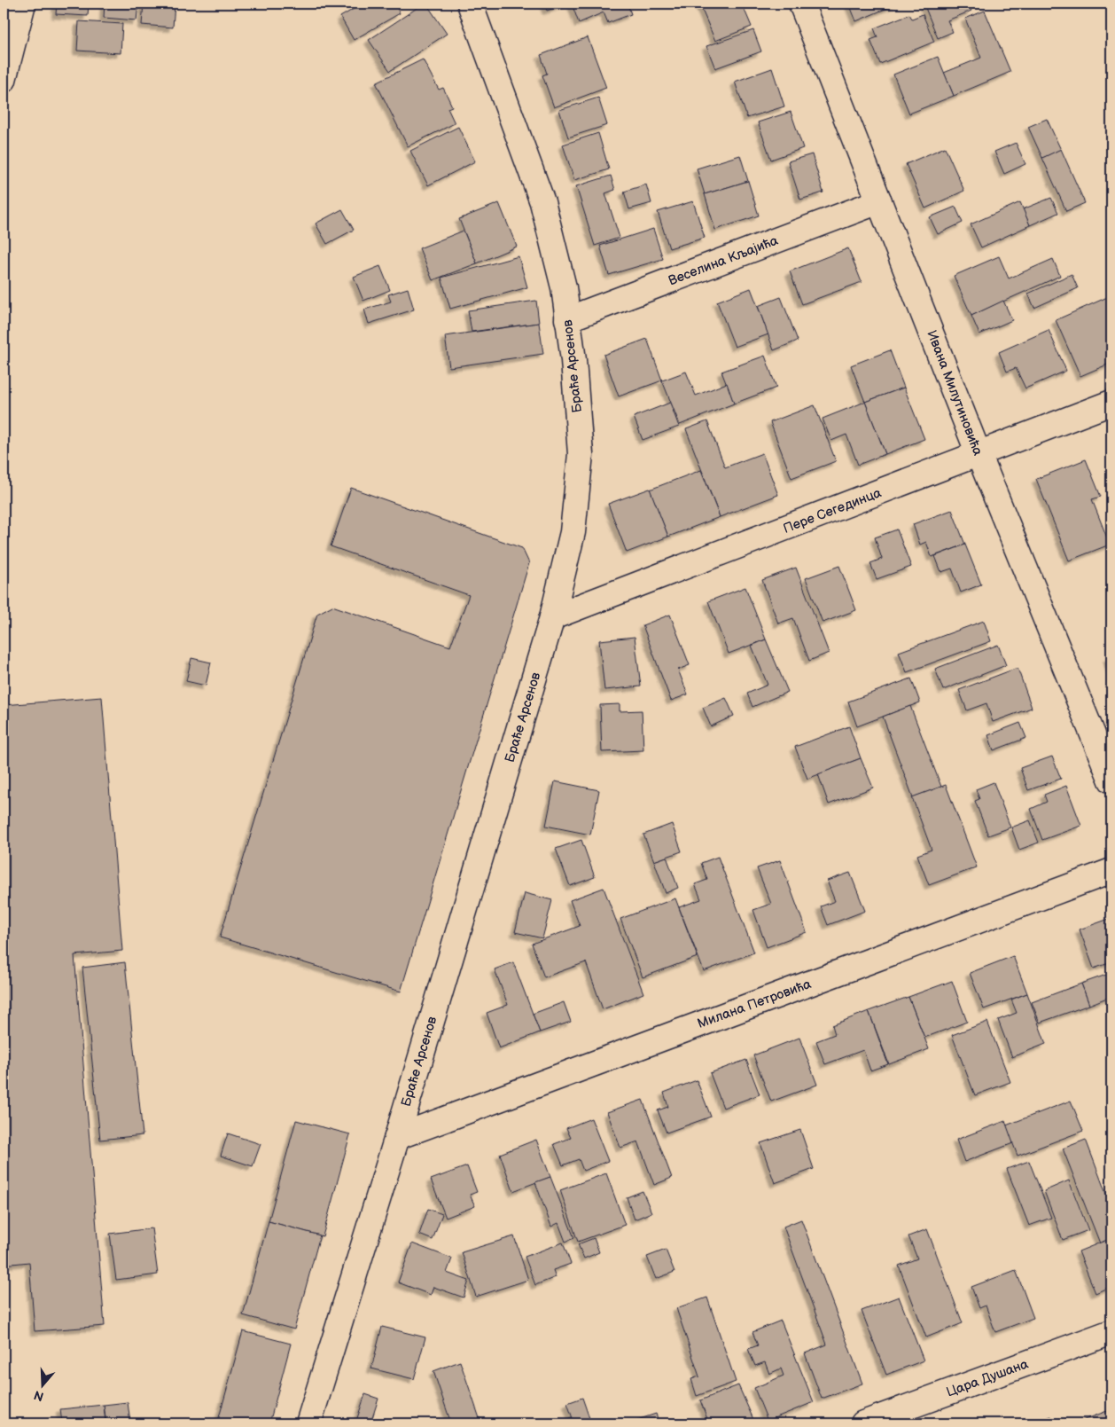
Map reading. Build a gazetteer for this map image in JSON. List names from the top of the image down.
{
  "streets": {
    "street": [
      "Веселина Кљајића",
      "Браће Арсенов",
      "Ивана Милутиновића",
      "Пере Сегединца",
      "Милана Петровића",
      "Цара Душана"
    ]
  },
  "crossings": [
    ["Веселина Кљајића", "Браће Арсенов"],
    ["Веселина Кљајића", "Ивана Милутиновића"],
    ["Браће Арсенов", "Пере Сегединца"],
    ["Браће Арсенов", "Милана Петровића"],
    ["Ивана Милутиновића", "Пере Сегединца"]
  ],
  "north": "bottom"
}
